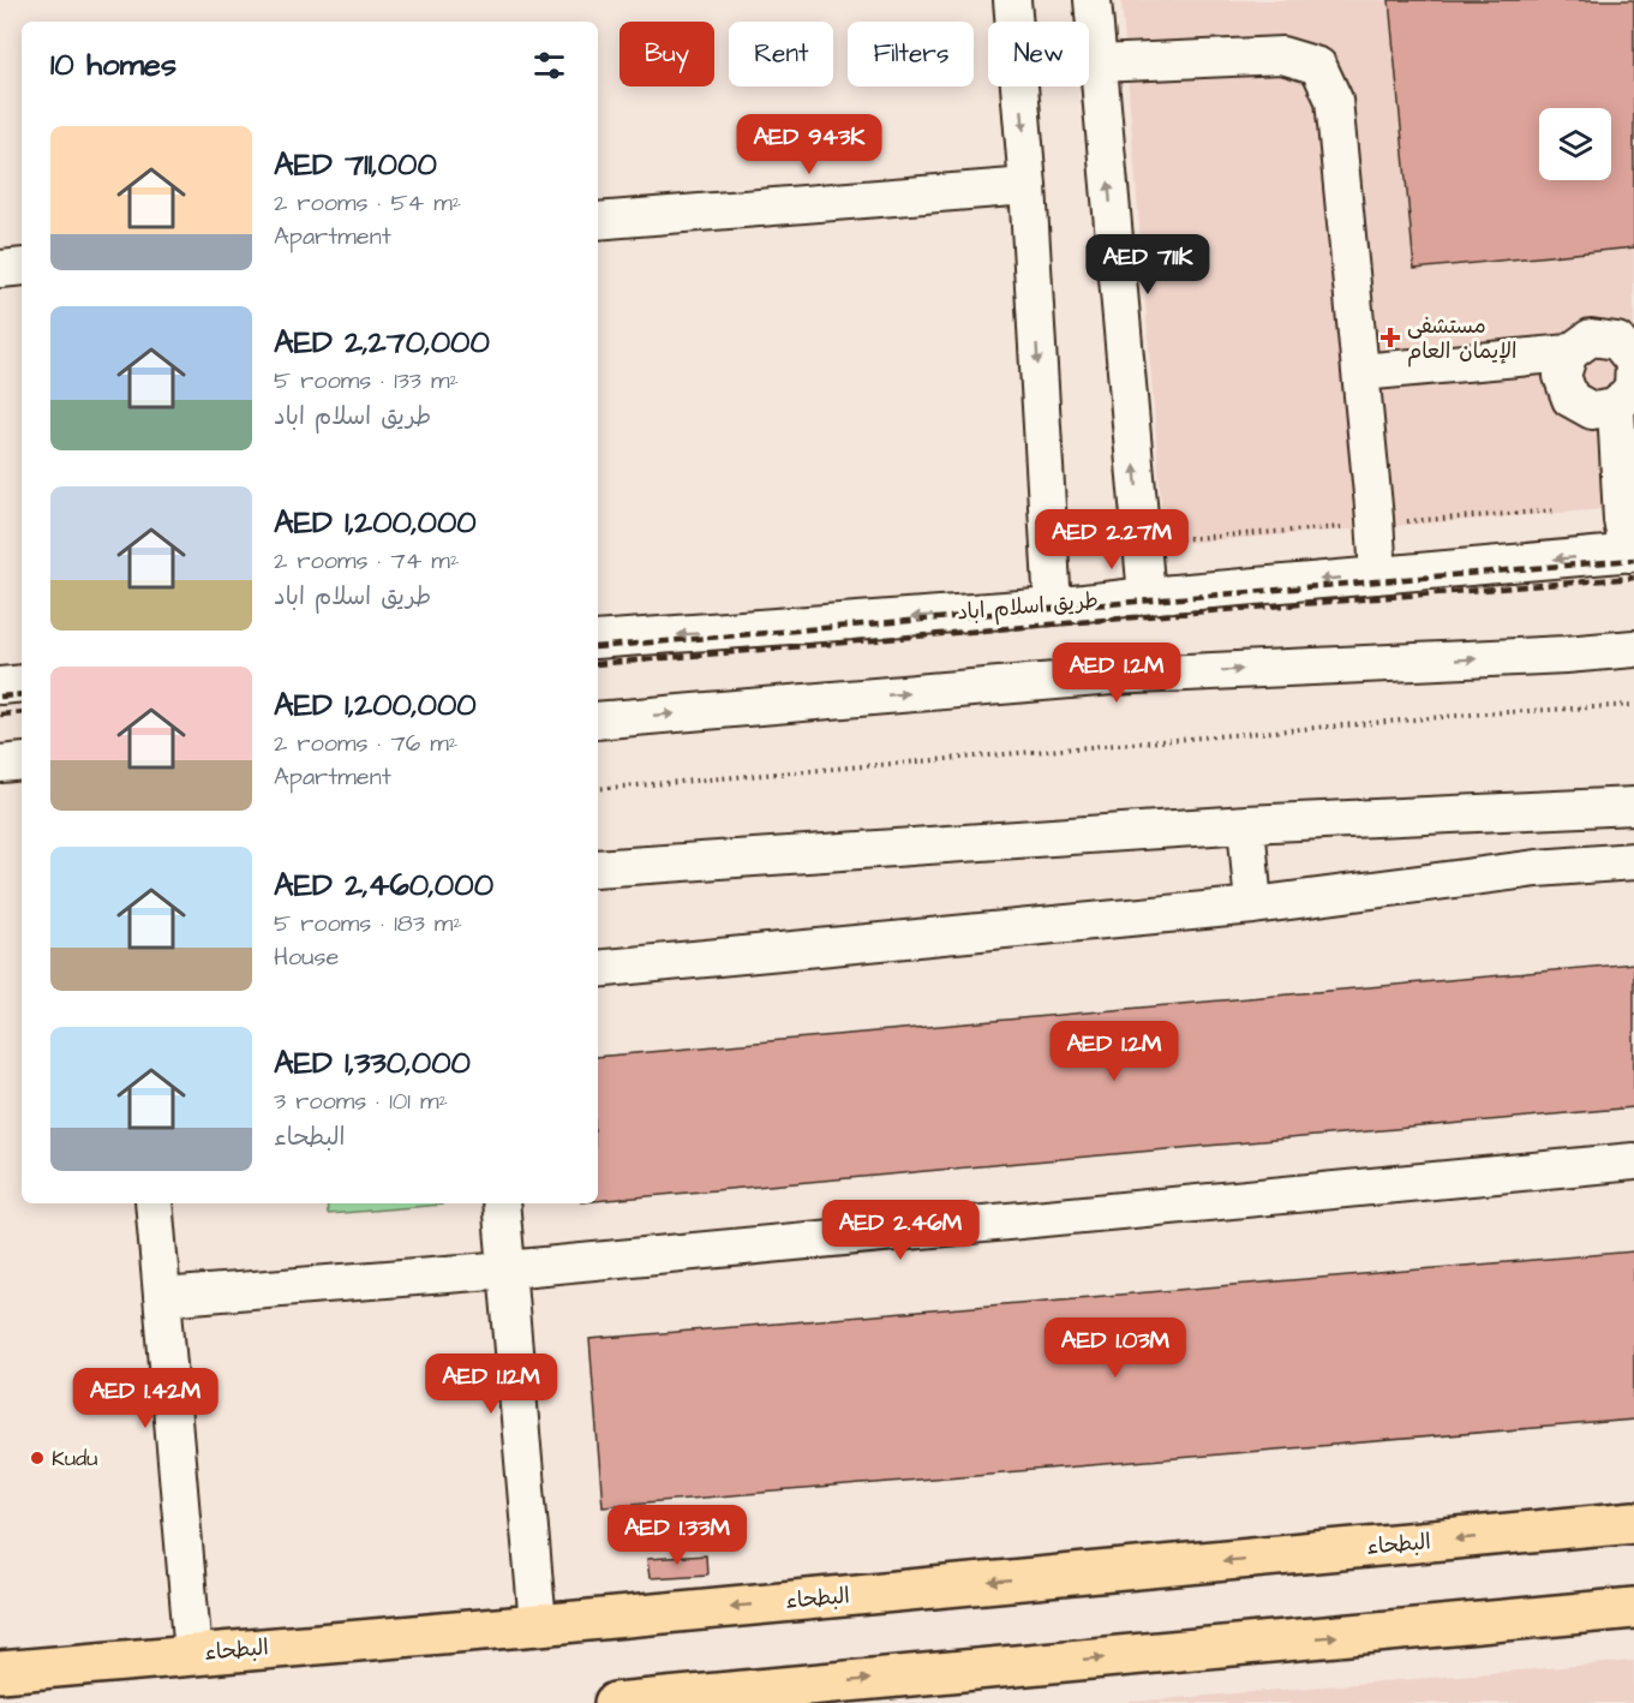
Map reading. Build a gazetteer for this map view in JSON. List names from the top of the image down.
{
  "streets": {
    "main road": ["البطحاء"],
    "street": ["طريق اسلام اباد"]
  },
  "places": {
    "health": ["مستشفى الإيمان العام"],
    "other": ["Kudu"]
  },
  "page": {
    "chip": [
      "Buy",
      "Rent",
      "Filters",
      "New"
    ],
    "heading": "10 homes",
    "list": [
      {
        "name": "AED 711,000",
        "note": "2 rooms · 54 m² · Apartment"
      },
      {
        "name": "AED 2,270,000",
        "note": "5 rooms · 133 m² · طريق اسلام اباد"
      },
      {
        "name": "AED 1,200,000",
        "note": "2 rooms · 74 m² · طريق اسلام اباد"
      },
      {
        "name": "AED 1,200,000",
        "note": "2 rooms · 76 m² · Apartment"
      },
      {
        "name": "AED 2,460,000",
        "note": "5 rooms · 183 m² · House"
      },
      {
        "name": "AED 1,330,000",
        "note": "3 rooms · 101 m² · البطحاء"
      }
    ],
    "price": [
      "AED 943K",
      "AED 711K",
      "AED 2.27M",
      "AED 1.2M",
      "AED 1.2M",
      "AED 2.46M",
      "AED 1.03M",
      "AED 1.12M",
      "AED 1.42M",
      "AED 1.33M"
    ]
  }
}
